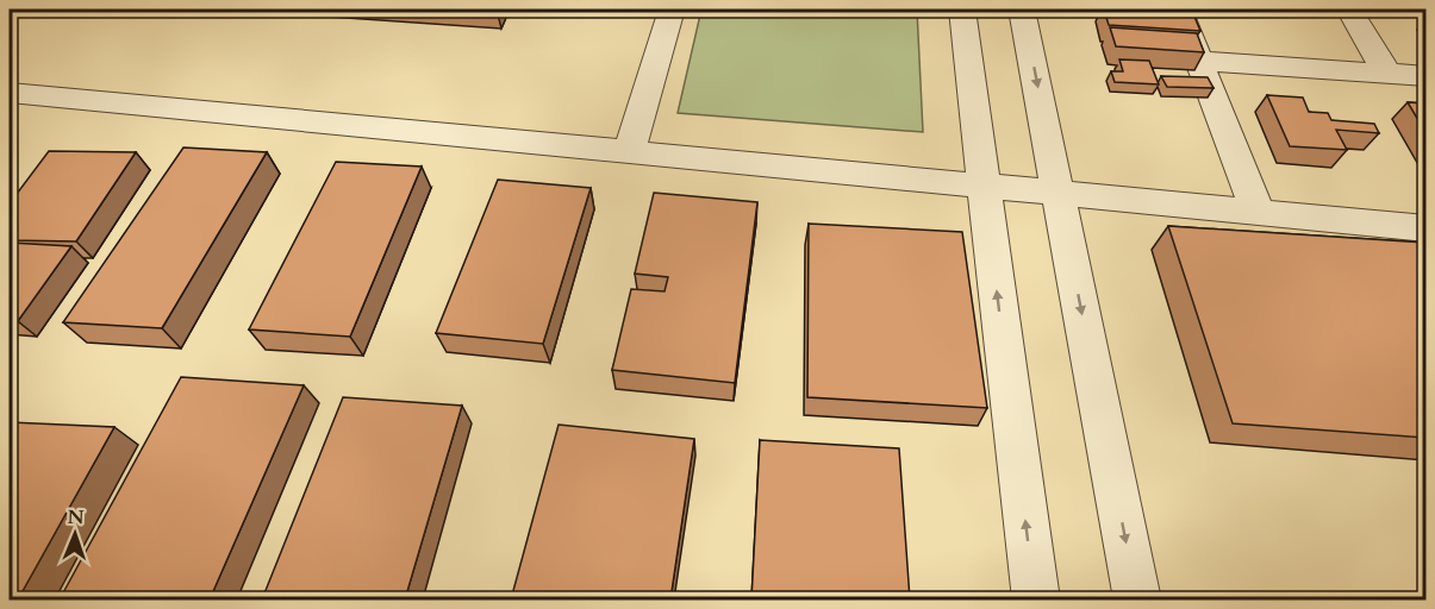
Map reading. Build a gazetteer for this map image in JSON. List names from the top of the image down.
{
  "north": "top"
}
